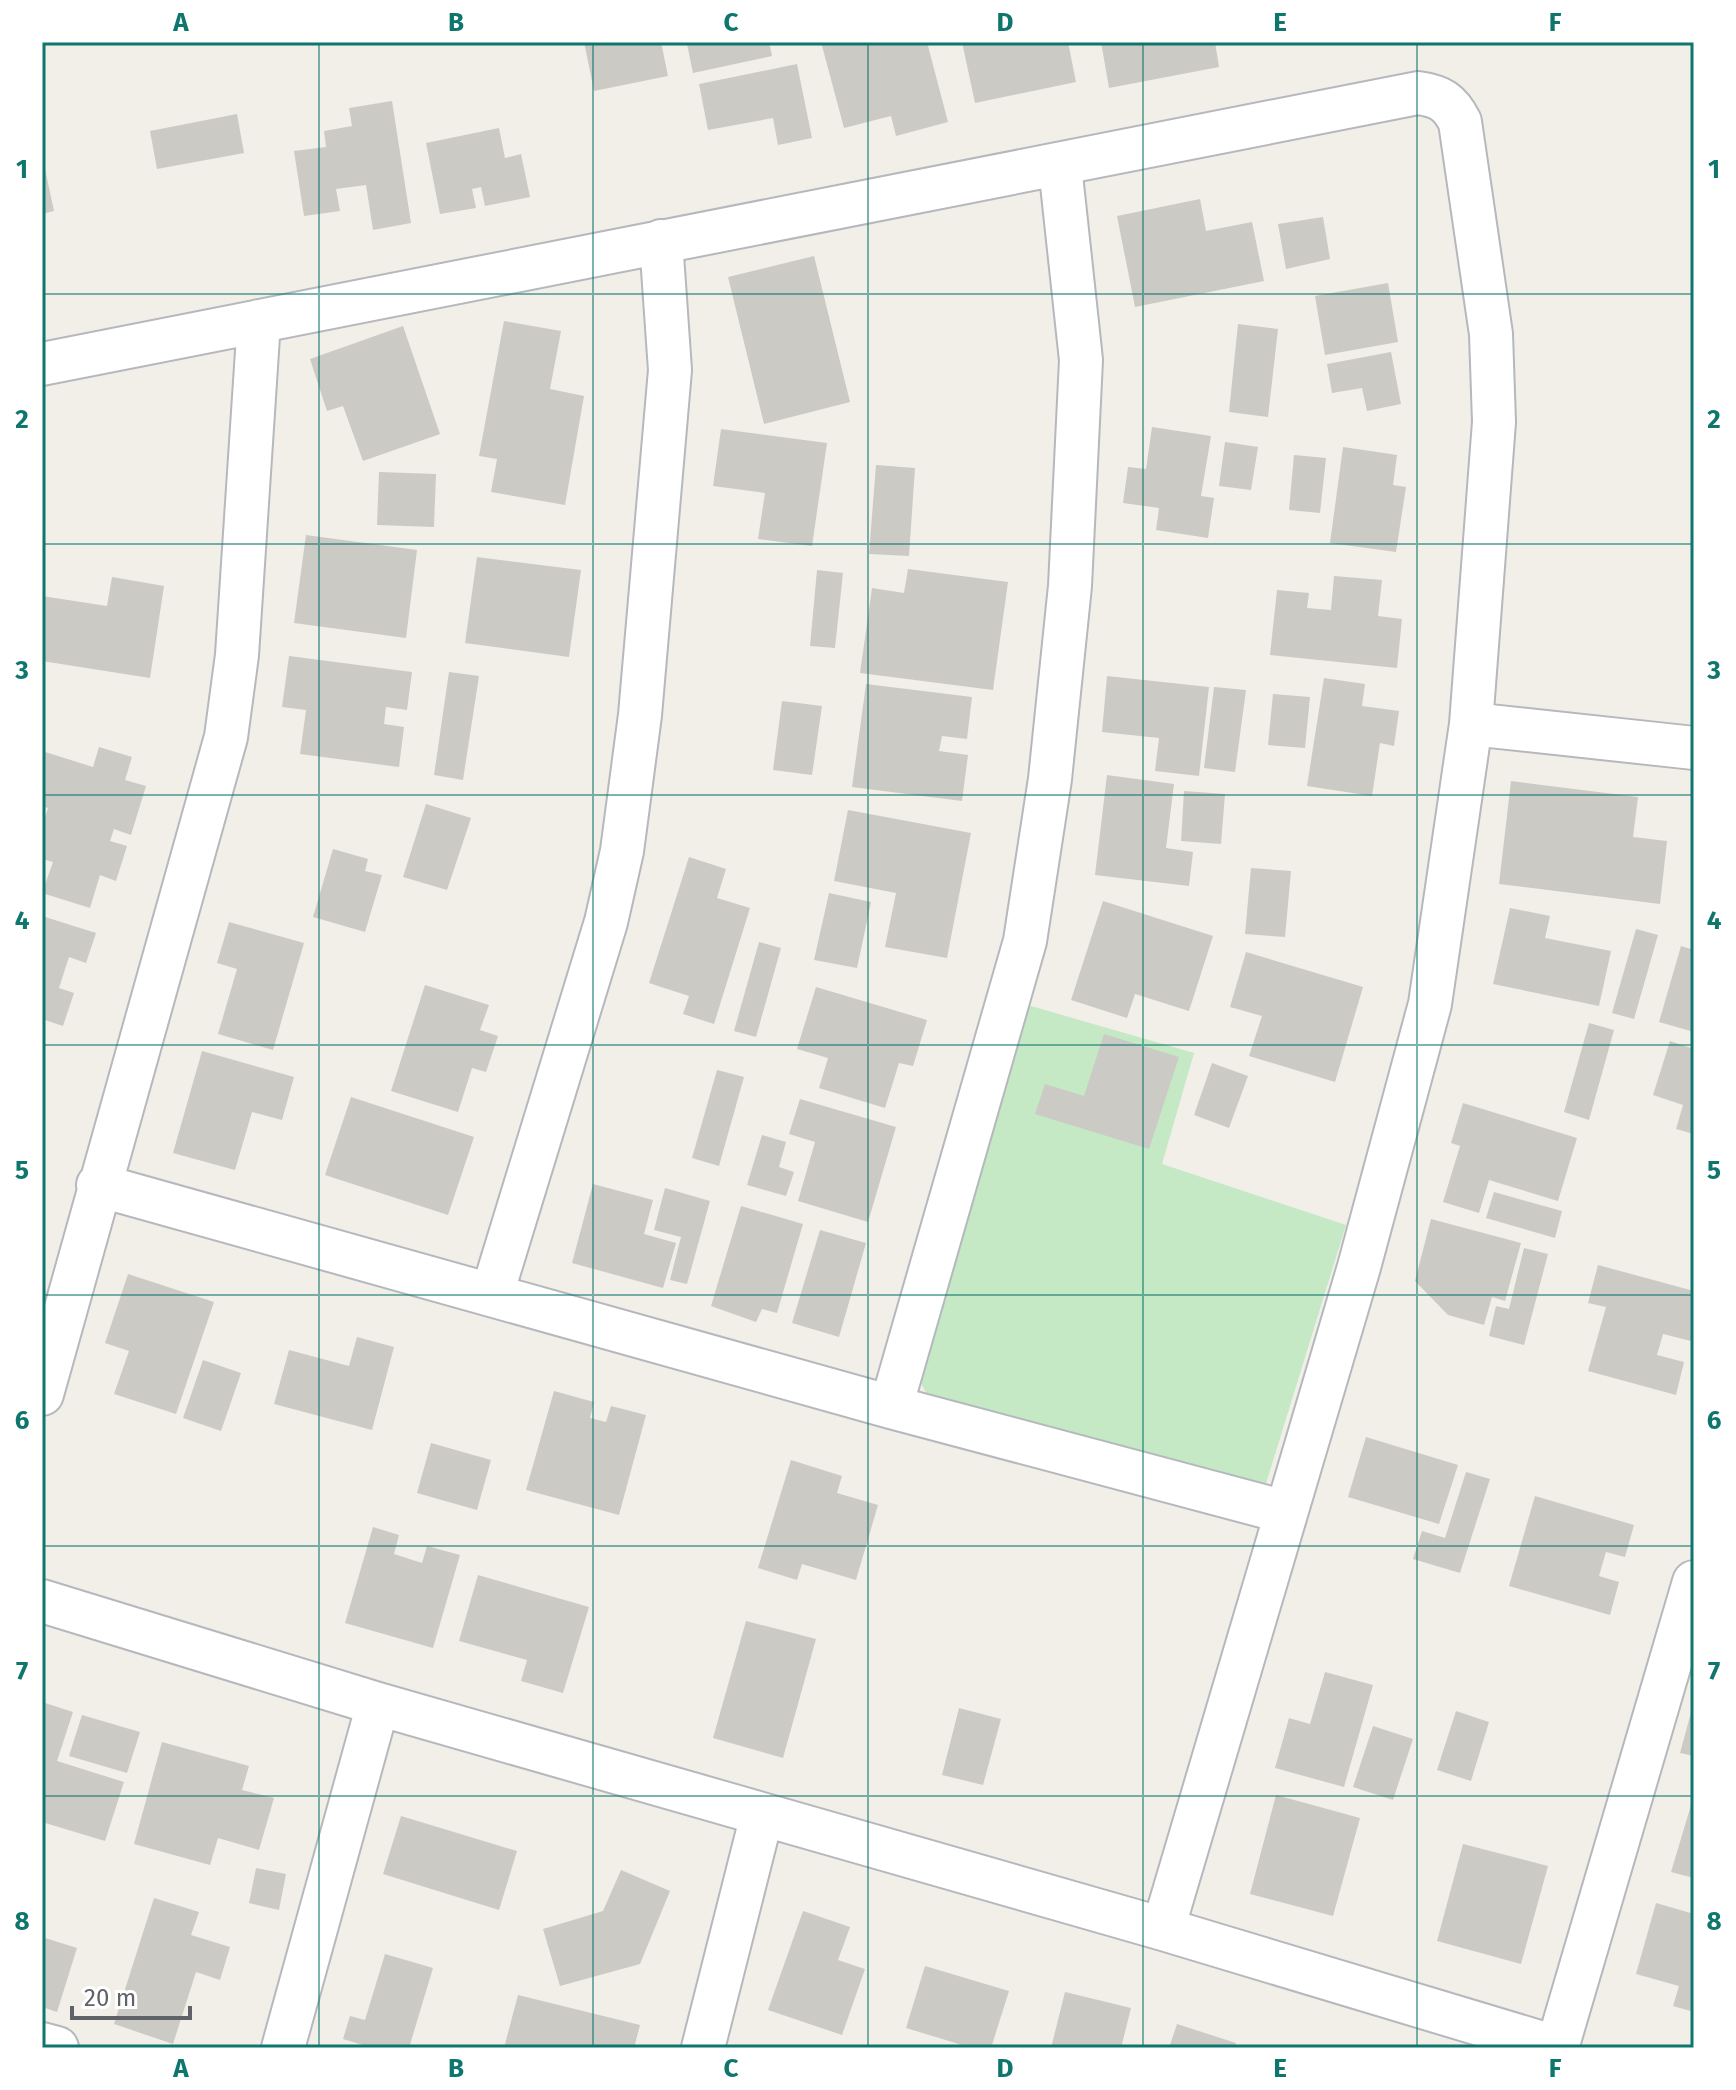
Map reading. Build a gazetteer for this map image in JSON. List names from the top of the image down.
{
  "scale_bar": "20 m",
  "grid": {
    "columns": [
      "A",
      "B",
      "C",
      "D",
      "E",
      "F"
    ],
    "rows": [
      "1",
      "2",
      "3",
      "4",
      "5",
      "6",
      "7",
      "8"
    ]
  }
}
